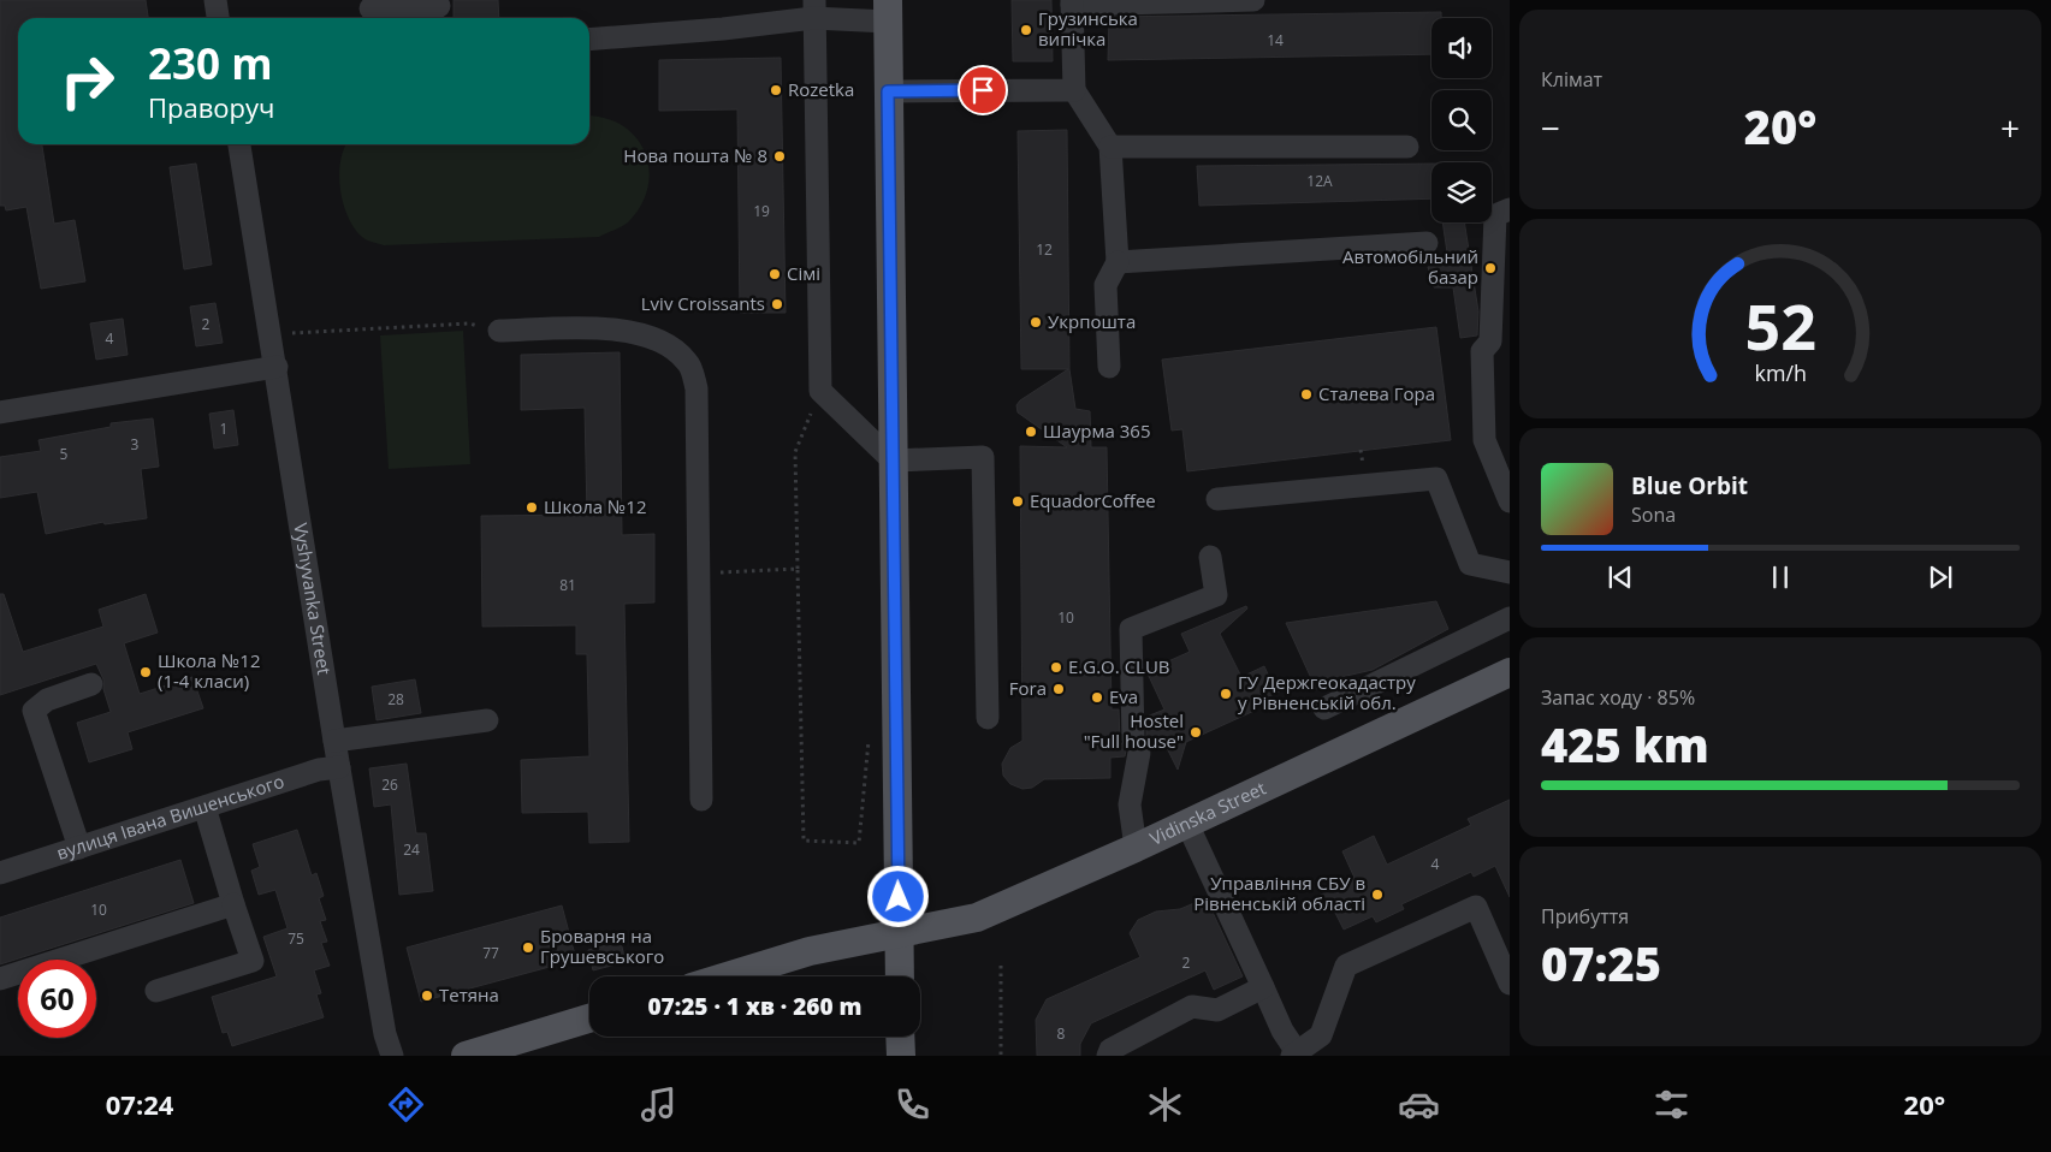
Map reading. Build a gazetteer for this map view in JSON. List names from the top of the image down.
{
  "streets": {
    "main road": ["Vidinska Street"],
    "street": ["Vyshyvanka Street", "вулиця Івана Вишенського"]
  },
  "crossings": [
    ["Vyshyvanka Street", "вулиця Івана Вишенського"]
  ],
  "places": [
    "Грузинська випічка",
    "Rozetka",
    "Нова пошта № 8",
    "Автомобільний базар",
    "Сімі",
    "Lviv Croissants",
    "Укрпошта",
    "Сталева Гора",
    "Шаурма 365",
    "EquadorCoffee",
    "Школа №12",
    "E.G.O. CLUB",
    "Школа №12 (1-4 класи)",
    "Fora",
    "ГУ Держгеокадастру у Рівненській обл.",
    "Eva",
    "Hostel \"Full house\"",
    "Управління СБУ в Рівненській області",
    "Броварня на Грушевського",
    "Тетяна"
  ],
  "house_numbers": [
    "14",
    "12А",
    "19",
    "12",
    "2",
    "4",
    "1",
    "3",
    "5",
    "81",
    "10",
    "28",
    "26",
    "24",
    "4",
    "10",
    "75",
    "77",
    "2",
    "8"
  ],
  "page": {
    "tile": [
      "Клімат",
      ["Запас ходу · 85%", "425 km"],
      ["Прибуття", "07:25"]
    ],
    "turn": ["230 m", "Праворуч"],
    "heat": ["−", "20°", "+"],
    "song": ["Blue Orbit", "Sona"],
    "limit": "60",
    "trip": "07:25 · 1 хв · 260 m",
    "tabs": ["07:24", "20°"],
    "gauge": ["52", "km/h"]
  }
}
